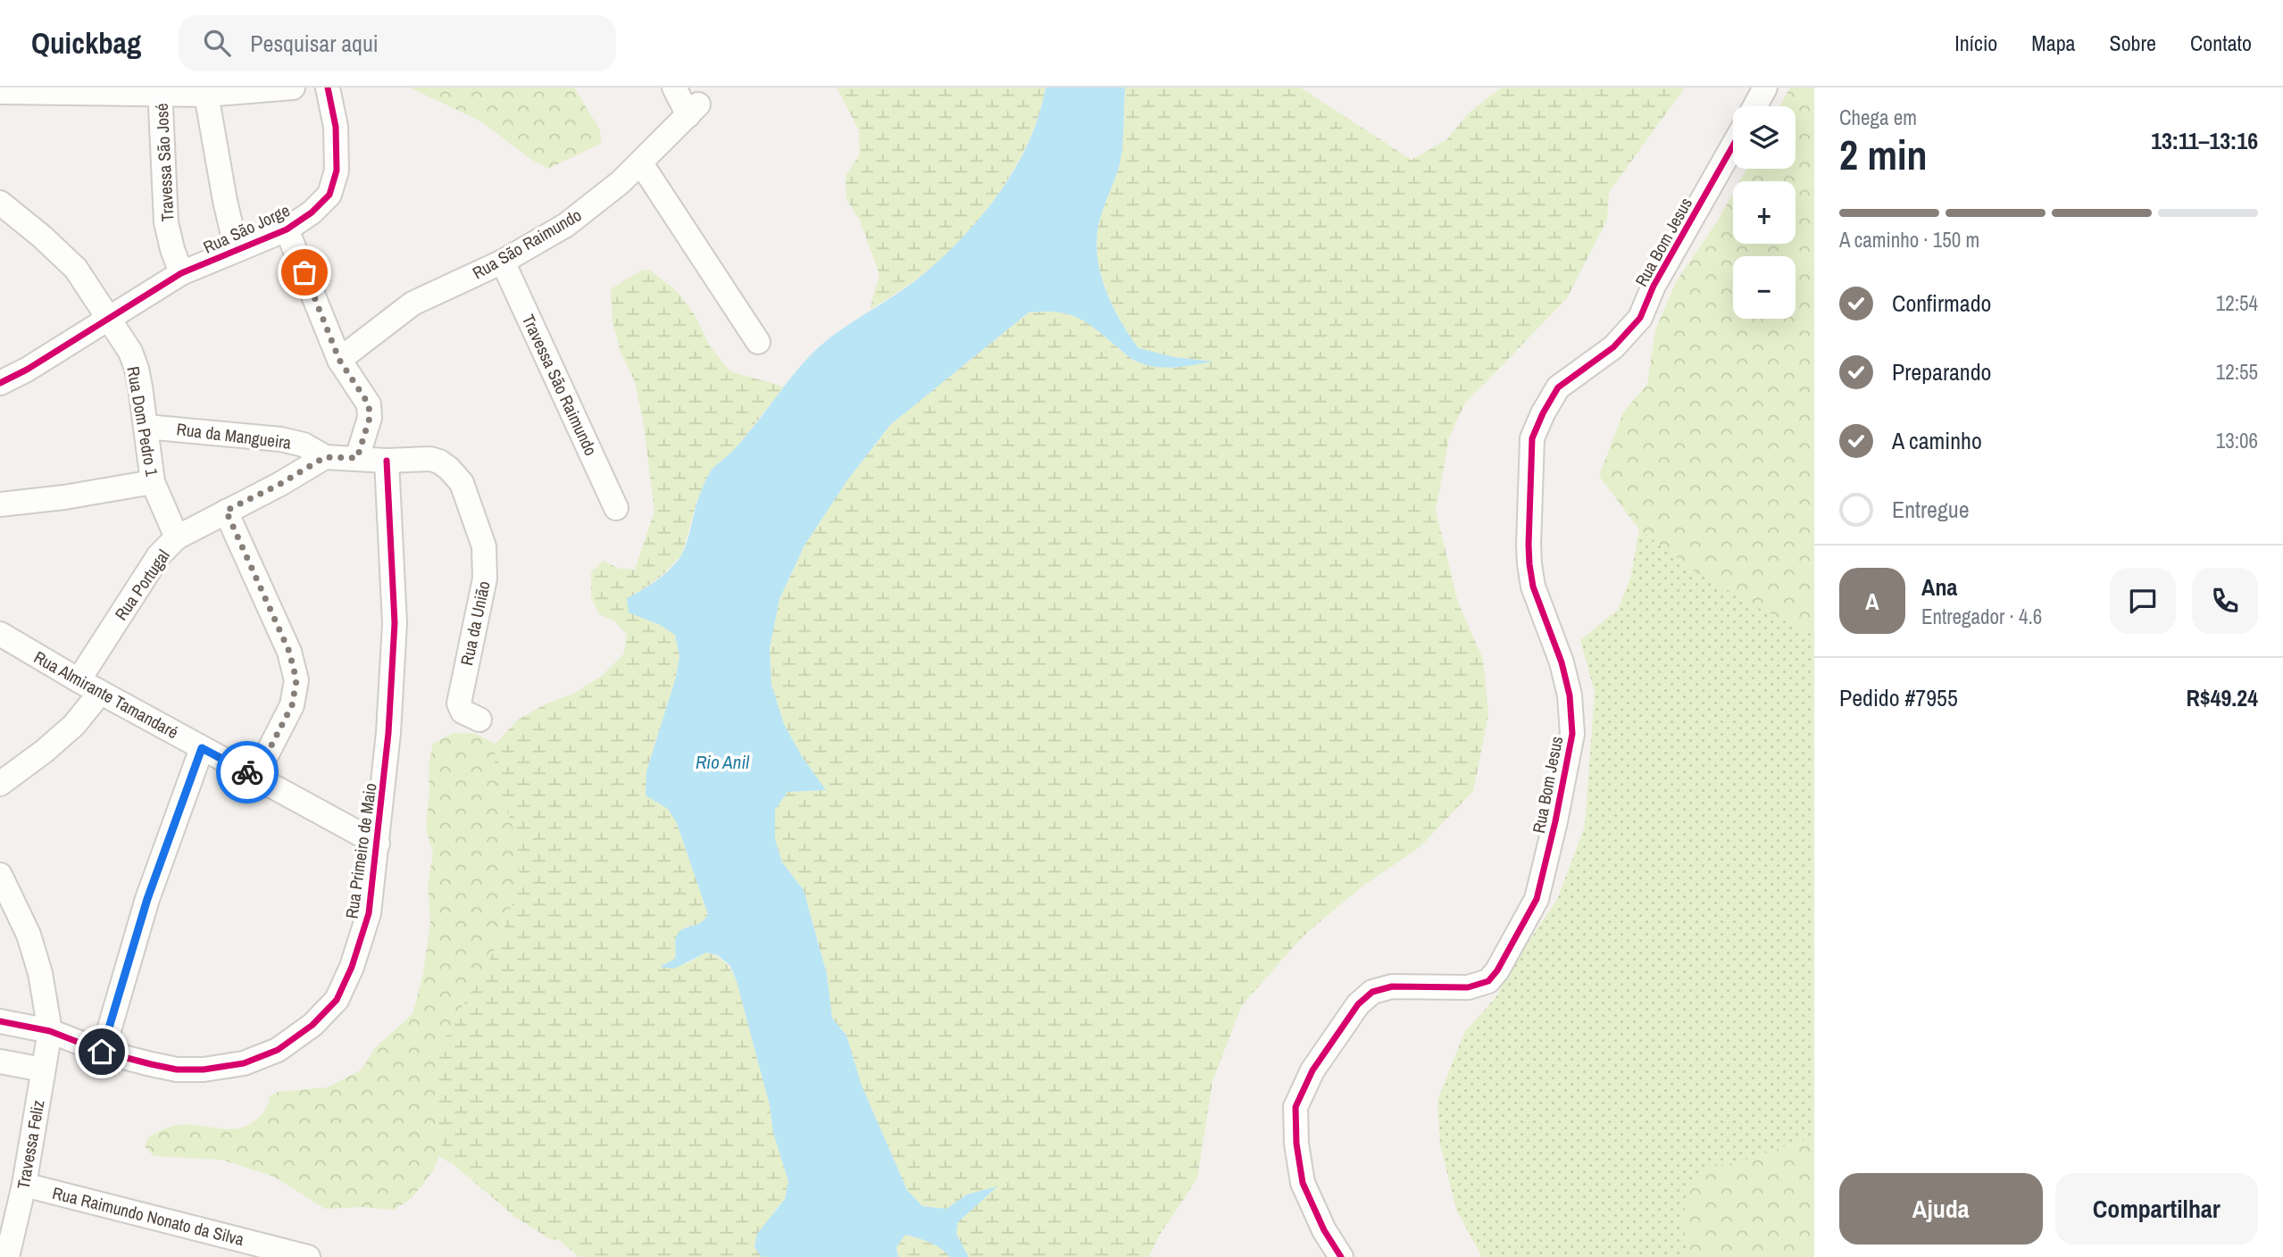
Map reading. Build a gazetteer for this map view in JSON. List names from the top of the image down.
{
  "streets": {
    "street": [
      "Travessa São José",
      "Rua São Jorge",
      "Rua Bom Jesus",
      "Rua São Raimundo",
      "Travessa São Raimundo",
      "Rua Dom Pedro 1",
      "Rua da Mangueira",
      "Rua Portugal",
      "Rua da União",
      "Rua Almirante Tamandaré",
      "Rua Primeiro de Maio",
      "Travessa Feliz",
      "Rua Raimundo Nonato da Silva"
    ]
  },
  "crossings": [
    ["Travessa São José", "Rua São Jorge"],
    ["Rua São Jorge", "Rua Dom Pedro 1"],
    ["Rua São Raimundo", "Travessa São Raimundo"],
    ["Rua Dom Pedro 1", "Rua da Mangueira"],
    ["Rua Dom Pedro 1", "Rua Portugal"],
    ["Rua da Mangueira", "Rua Portugal"],
    ["Rua da Mangueira", "Rua da União"],
    ["Rua da Mangueira", "Rua Primeiro de Maio"],
    ["Rua Portugal", "Rua Almirante Tamandaré"],
    ["Rua Almirante Tamandaré", "Rua Primeiro de Maio"],
    ["Rua Primeiro de Maio", "Travessa Feliz"],
    ["Travessa Feliz", "Rua Raimundo Nonato da Silva"]
  ],
  "water": ["Rio Anil"],
  "page": {
    "header": "Quickbag",
    "search": "Pesquisar aqui",
    "nav": [
      "Início",
      "Mapa",
      "Sobre",
      "Contato"
    ],
    "heading": ["2 min", "Chega em", "13:11–13:16"],
    "panel": [
      "Ana",
      "Entregador · 4.6",
      "Pedido #7955",
      "R$49.24"
    ],
    "map_buttons": ["+", "−"],
    "bar": "A caminho · 150 m",
    "list": [
      ["Confirmado", "12:54"],
      ["Preparando", "12:55"],
      ["A caminho", "13:06"],
      "Entregue"
    ],
    "round": "A",
    "buttons": ["Ajuda", "Compartilhar"]
  }
}
